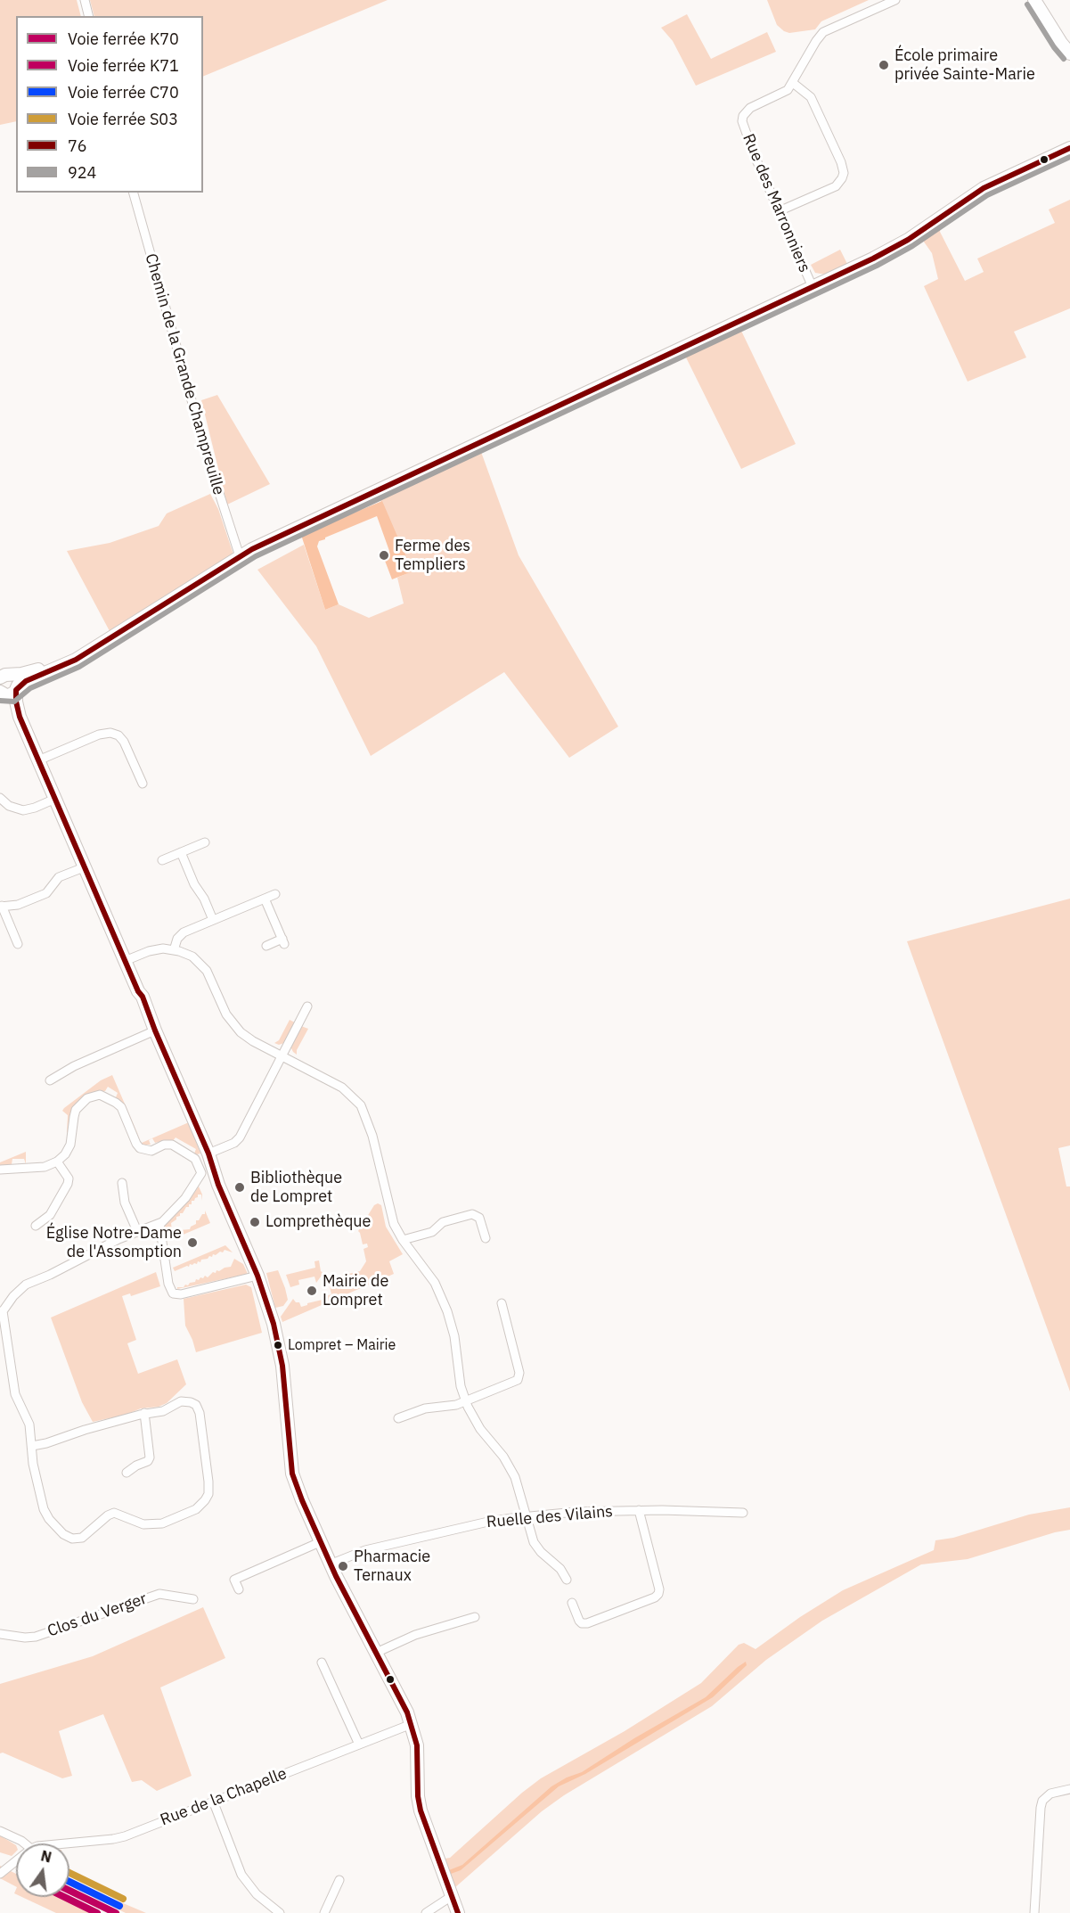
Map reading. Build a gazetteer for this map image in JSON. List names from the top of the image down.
{
  "streets": {
    "street": [
      "Rue des Marronniers",
      "Chemin de la Grande Champreuille",
      "Ruelle des Vilains",
      "Clos du Verger",
      "Rue de la Chapelle"
    ]
  },
  "places": [
    "École primaire privée Sainte-Marie",
    "Ferme des Templiers",
    "Bibliothèque de Lompret",
    "Lomprethèque",
    "Église Notre-Dame de l'Assomption",
    "Mairie de Lompret",
    "Lompret – Mairie",
    "Pharmacie Ternaux"
  ],
  "lines": [
    "transit line 924",
    "transit line 76",
    "rail line S03",
    "rail line C70",
    "rail line K70",
    "rail line K71"
  ],
  "legend": [
    "Voie ferrée K70",
    "Voie ferrée K71",
    "Voie ferrée C70",
    "Voie ferrée S03",
    "76",
    "924"
  ],
  "north": "top"
}
